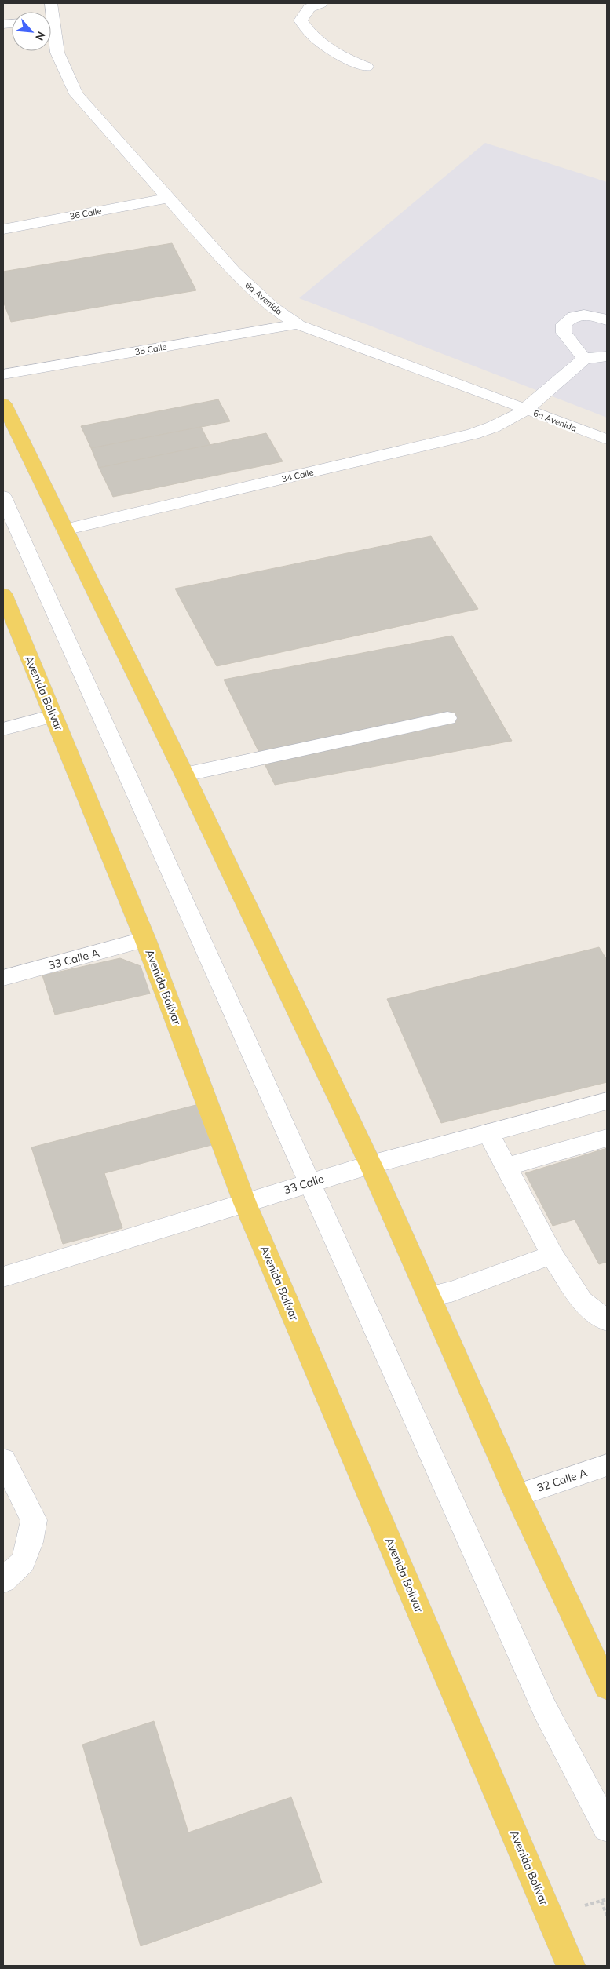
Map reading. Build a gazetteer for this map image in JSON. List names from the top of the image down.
{
  "streets": {
    "main road": ["Avenida Bolívar"],
    "street": [
      "36 Calle",
      "6a Avenida",
      "35 Calle",
      "34 Calle",
      "33 Calle A",
      "33 Calle",
      "32 Calle A"
    ]
  },
  "crossings": [
    ["36 Calle", "6a Avenida"],
    ["6a Avenida", "35 Calle"],
    ["6a Avenida", "34 Calle"],
    ["Avenida Bolívar", "33 Calle A"],
    ["Avenida Bolívar", "33 Calle"]
  ],
  "north": "bottom right"
}
